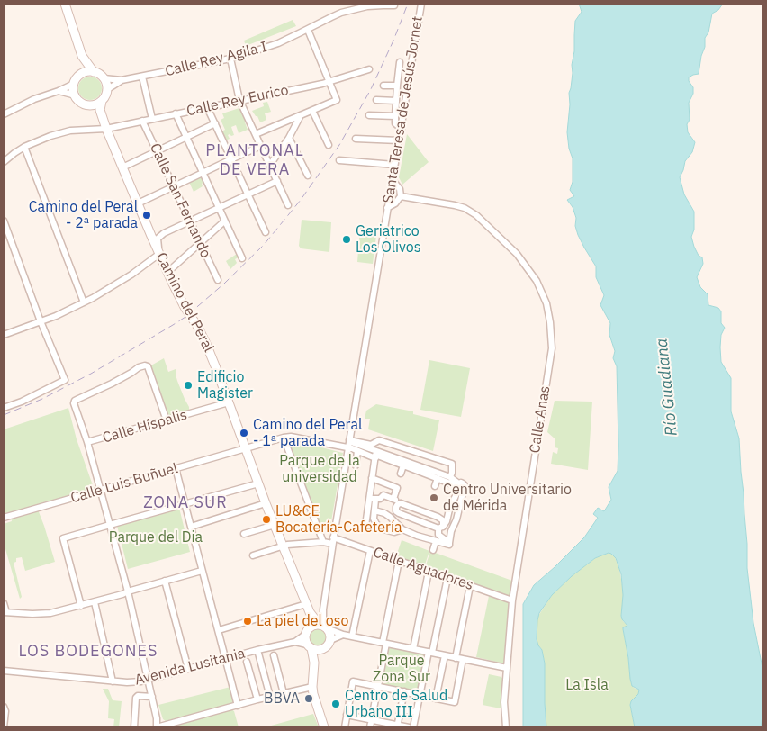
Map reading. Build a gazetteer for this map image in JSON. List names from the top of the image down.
{
  "streets": {
    "street": [
      "Calle Rey Agila I",
      "Calle Rey Eurico",
      "Santa Teresa de Jesús Jornet",
      "Calle San Fernando",
      "Camino del Peral",
      "Calle Anas",
      "Calle Híspalis",
      "Calle Luis Buñuel",
      "Calle Aguadores",
      "Avenida Lusitania"
    ]
  },
  "crossings": [
    ["Calle Rey Eurico", "Calle San Fernando"],
    ["Calle Rey Eurico", "Camino del Peral"],
    ["Santa Teresa de Jesús Jornet", "Camino del Peral"],
    ["Santa Teresa de Jesús Jornet", "Calle Aguadores"],
    ["Santa Teresa de Jesús Jornet", "Avenida Lusitania"],
    ["Camino del Peral", "Calle Híspalis"],
    ["Camino del Peral", "Calle Luis Buñuel"],
    ["Camino del Peral", "Calle Aguadores"],
    ["Camino del Peral", "Avenida Lusitania"],
    ["Calle Anas", "Calle Aguadores"]
  ],
  "districts": ["PLANTONAL DE VERA", "ZONA SUR", "LOS BODEGONES"],
  "water": ["Río Guadiana"],
  "parks": [
    "Parque de la universidad",
    "Parque del Dia",
    "Parque Zona Sur",
    "La Isla"
  ],
  "places": [
    "Camino del Peral - 2ª parada",
    "Geriatrico Los Olivos",
    "Edificio Magister",
    "Camino del Peral - 1ª parada",
    "Centro Universitario de Mérida",
    "LU&CE Bocatería-Cafetería",
    "La piel del oso",
    "BBVA",
    "Centro de Salud Urbano III"
  ]
}
